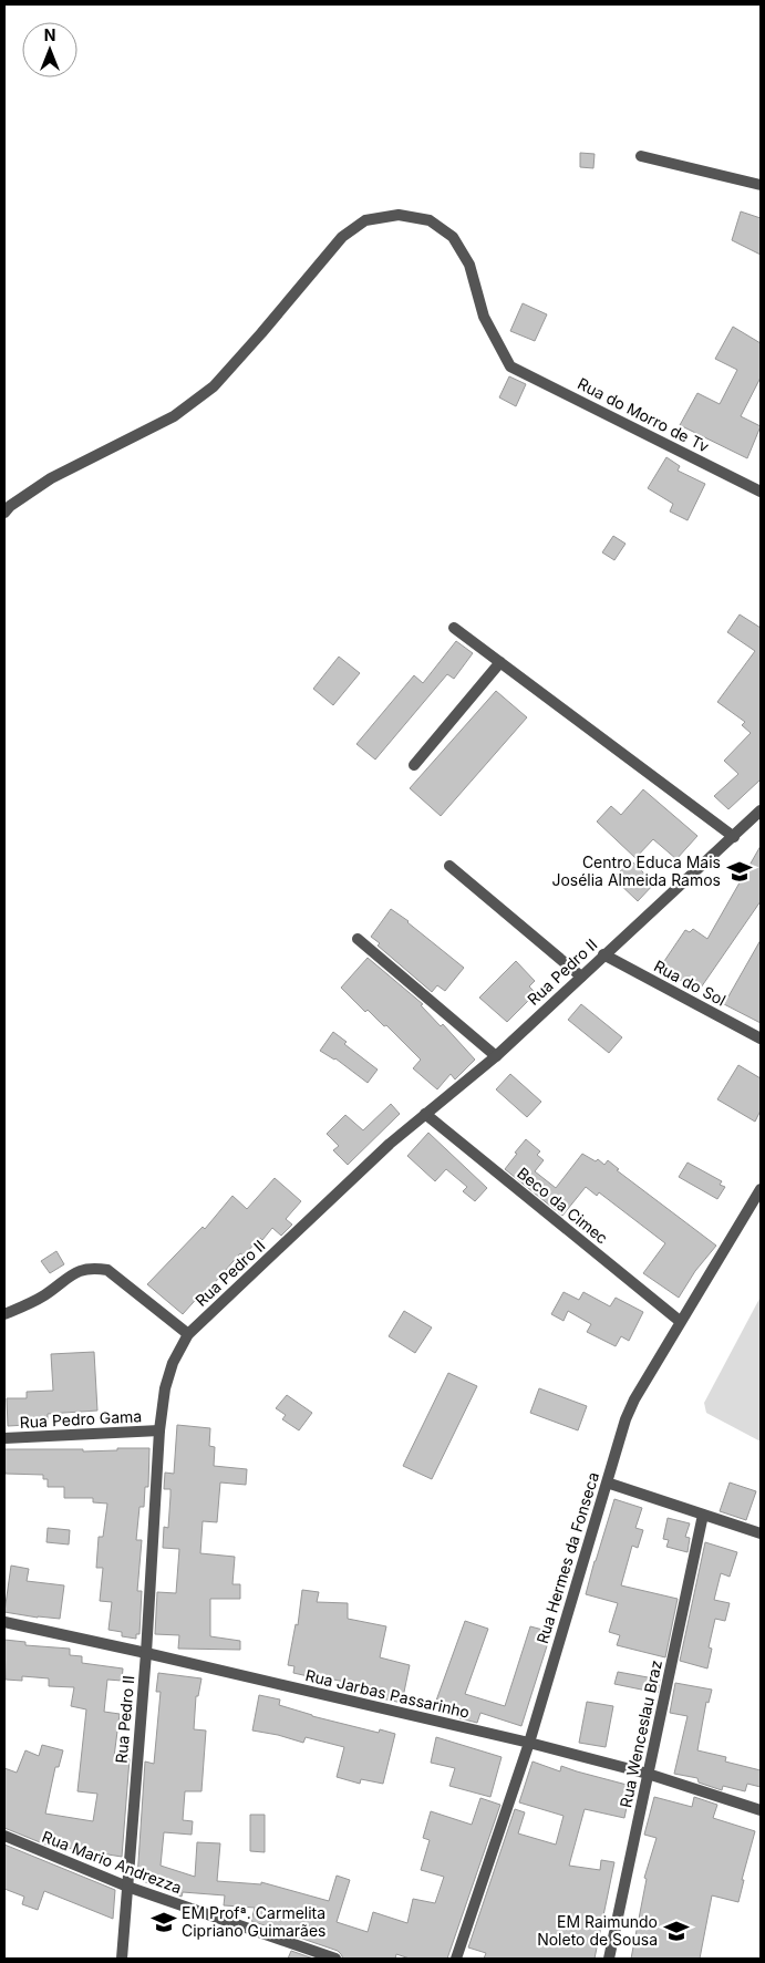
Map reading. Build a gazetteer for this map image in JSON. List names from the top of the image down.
{
  "streets": {
    "street": [
      "Rua do Morro de Tv",
      "Rua Pedro II",
      "Rua do Sol",
      "Beco da Cimec",
      "Rua Pedro Gama",
      "Rua Hermes da Fonseca",
      "Rua Jarbas Passarinho",
      "Rua Wenceslau Braz",
      "Rua Mario Andrezza"
    ]
  },
  "crossings": [
    ["Rua Pedro II", "Rua do Sol"],
    ["Rua Pedro II", "Beco da Cimec"],
    ["Rua Pedro II", "Rua Pedro Gama"],
    ["Rua Pedro II", "Rua Jarbas Passarinho"],
    ["Rua Pedro II", "Rua Mario Andrezza"],
    ["Beco da Cimec", "Rua Hermes da Fonseca"],
    ["Rua Hermes da Fonseca", "Rua Jarbas Passarinho"],
    ["Rua Jarbas Passarinho", "Rua Wenceslau Braz"]
  ],
  "places": {
    "school or university": ["Centro Educa Mais Josélia Almeida Ramos", "EM Profª. Carmelita Cipriano Guimarães", "EM Raimundo Noleto de Sousa"]
  },
  "north": "top"
}
